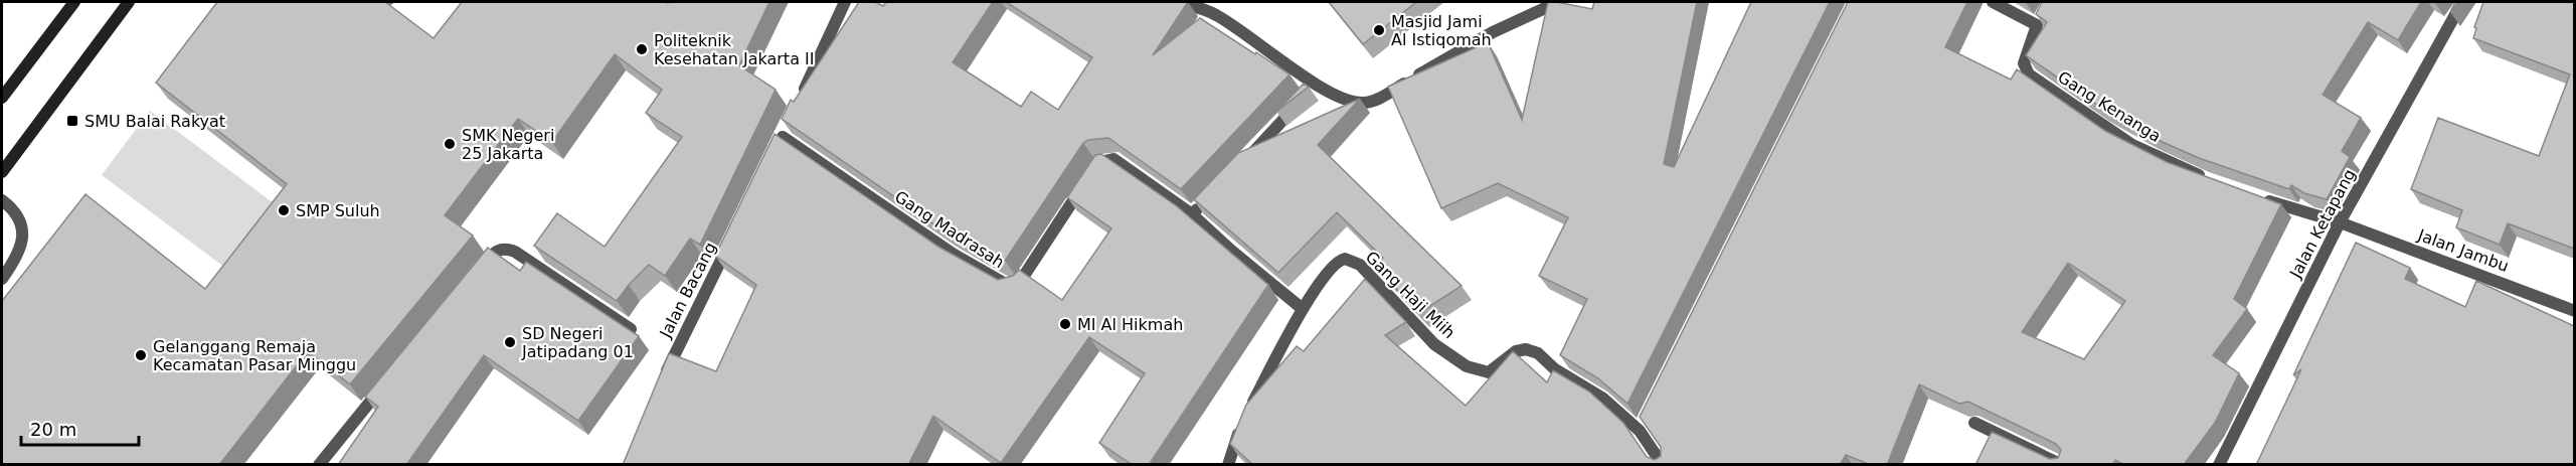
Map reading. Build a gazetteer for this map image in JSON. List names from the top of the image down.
{
  "streets": {
    "street": [
      "Gang Kenanga",
      "Jalan Ketapang",
      "Gang Madrasah",
      "Jalan Jambu",
      "Jalan Bacang",
      "Gang Haji Miih"
    ]
  },
  "crossings": [
    ["Jalan Ketapang", "Jalan Jambu"]
  ],
  "places": {
    "other": [
      "Masjid Jami Al Istiqomah",
      "Politeknik Kesehatan Jakarta II",
      "SMK Negeri 25 Jakarta",
      "SMP Suluh",
      "MI Al Hikmah",
      "SD Negeri Jatipadang 01",
      "Gelanggang Remaja Kecamatan Pasar Minggu"
    ],
    "transit": ["SMU Balai Rakyat"]
  },
  "scale_bar": "20 m"
}
